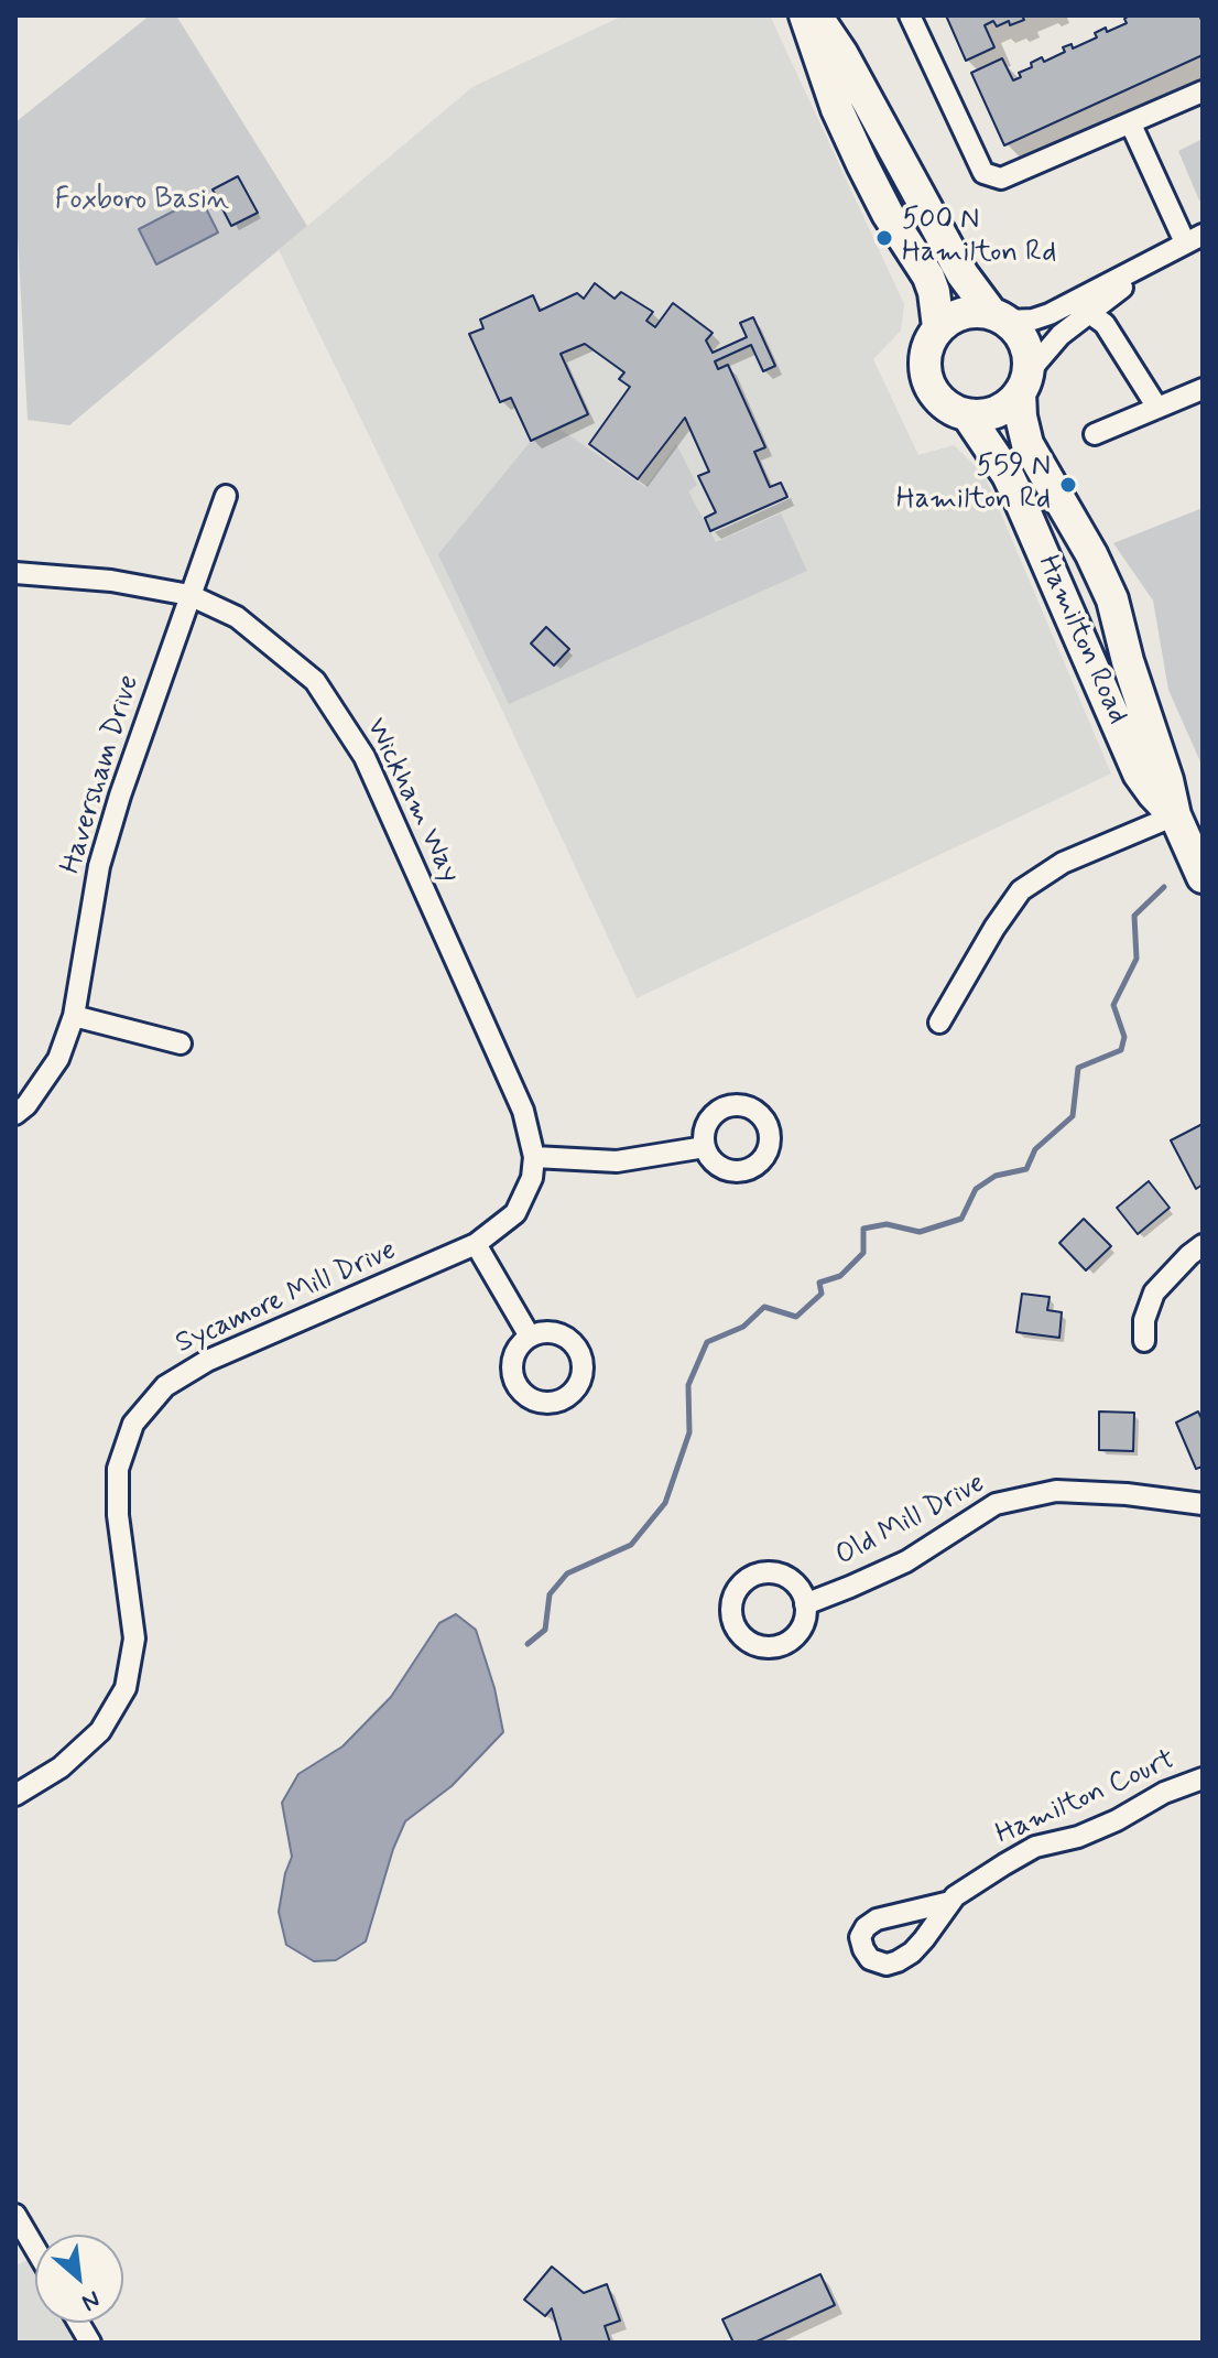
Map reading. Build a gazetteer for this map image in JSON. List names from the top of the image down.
{
  "streets": {
    "main road": ["Hamilton Road"],
    "street": [
      "Haversham Drive",
      "Wickham Way",
      "Sycamore Mill Drive",
      "Old Mill Drive",
      "Hamilton Court"
    ]
  },
  "crossings": [
    ["Haversham Drive", "Wickham Way"],
    ["Wickham Way", "Sycamore Mill Drive"]
  ],
  "parks": ["Foxboro Basin"],
  "places": ["500 N Hamilton Rd", "559 N Hamilton Rd"],
  "north": "bottom right"
}
